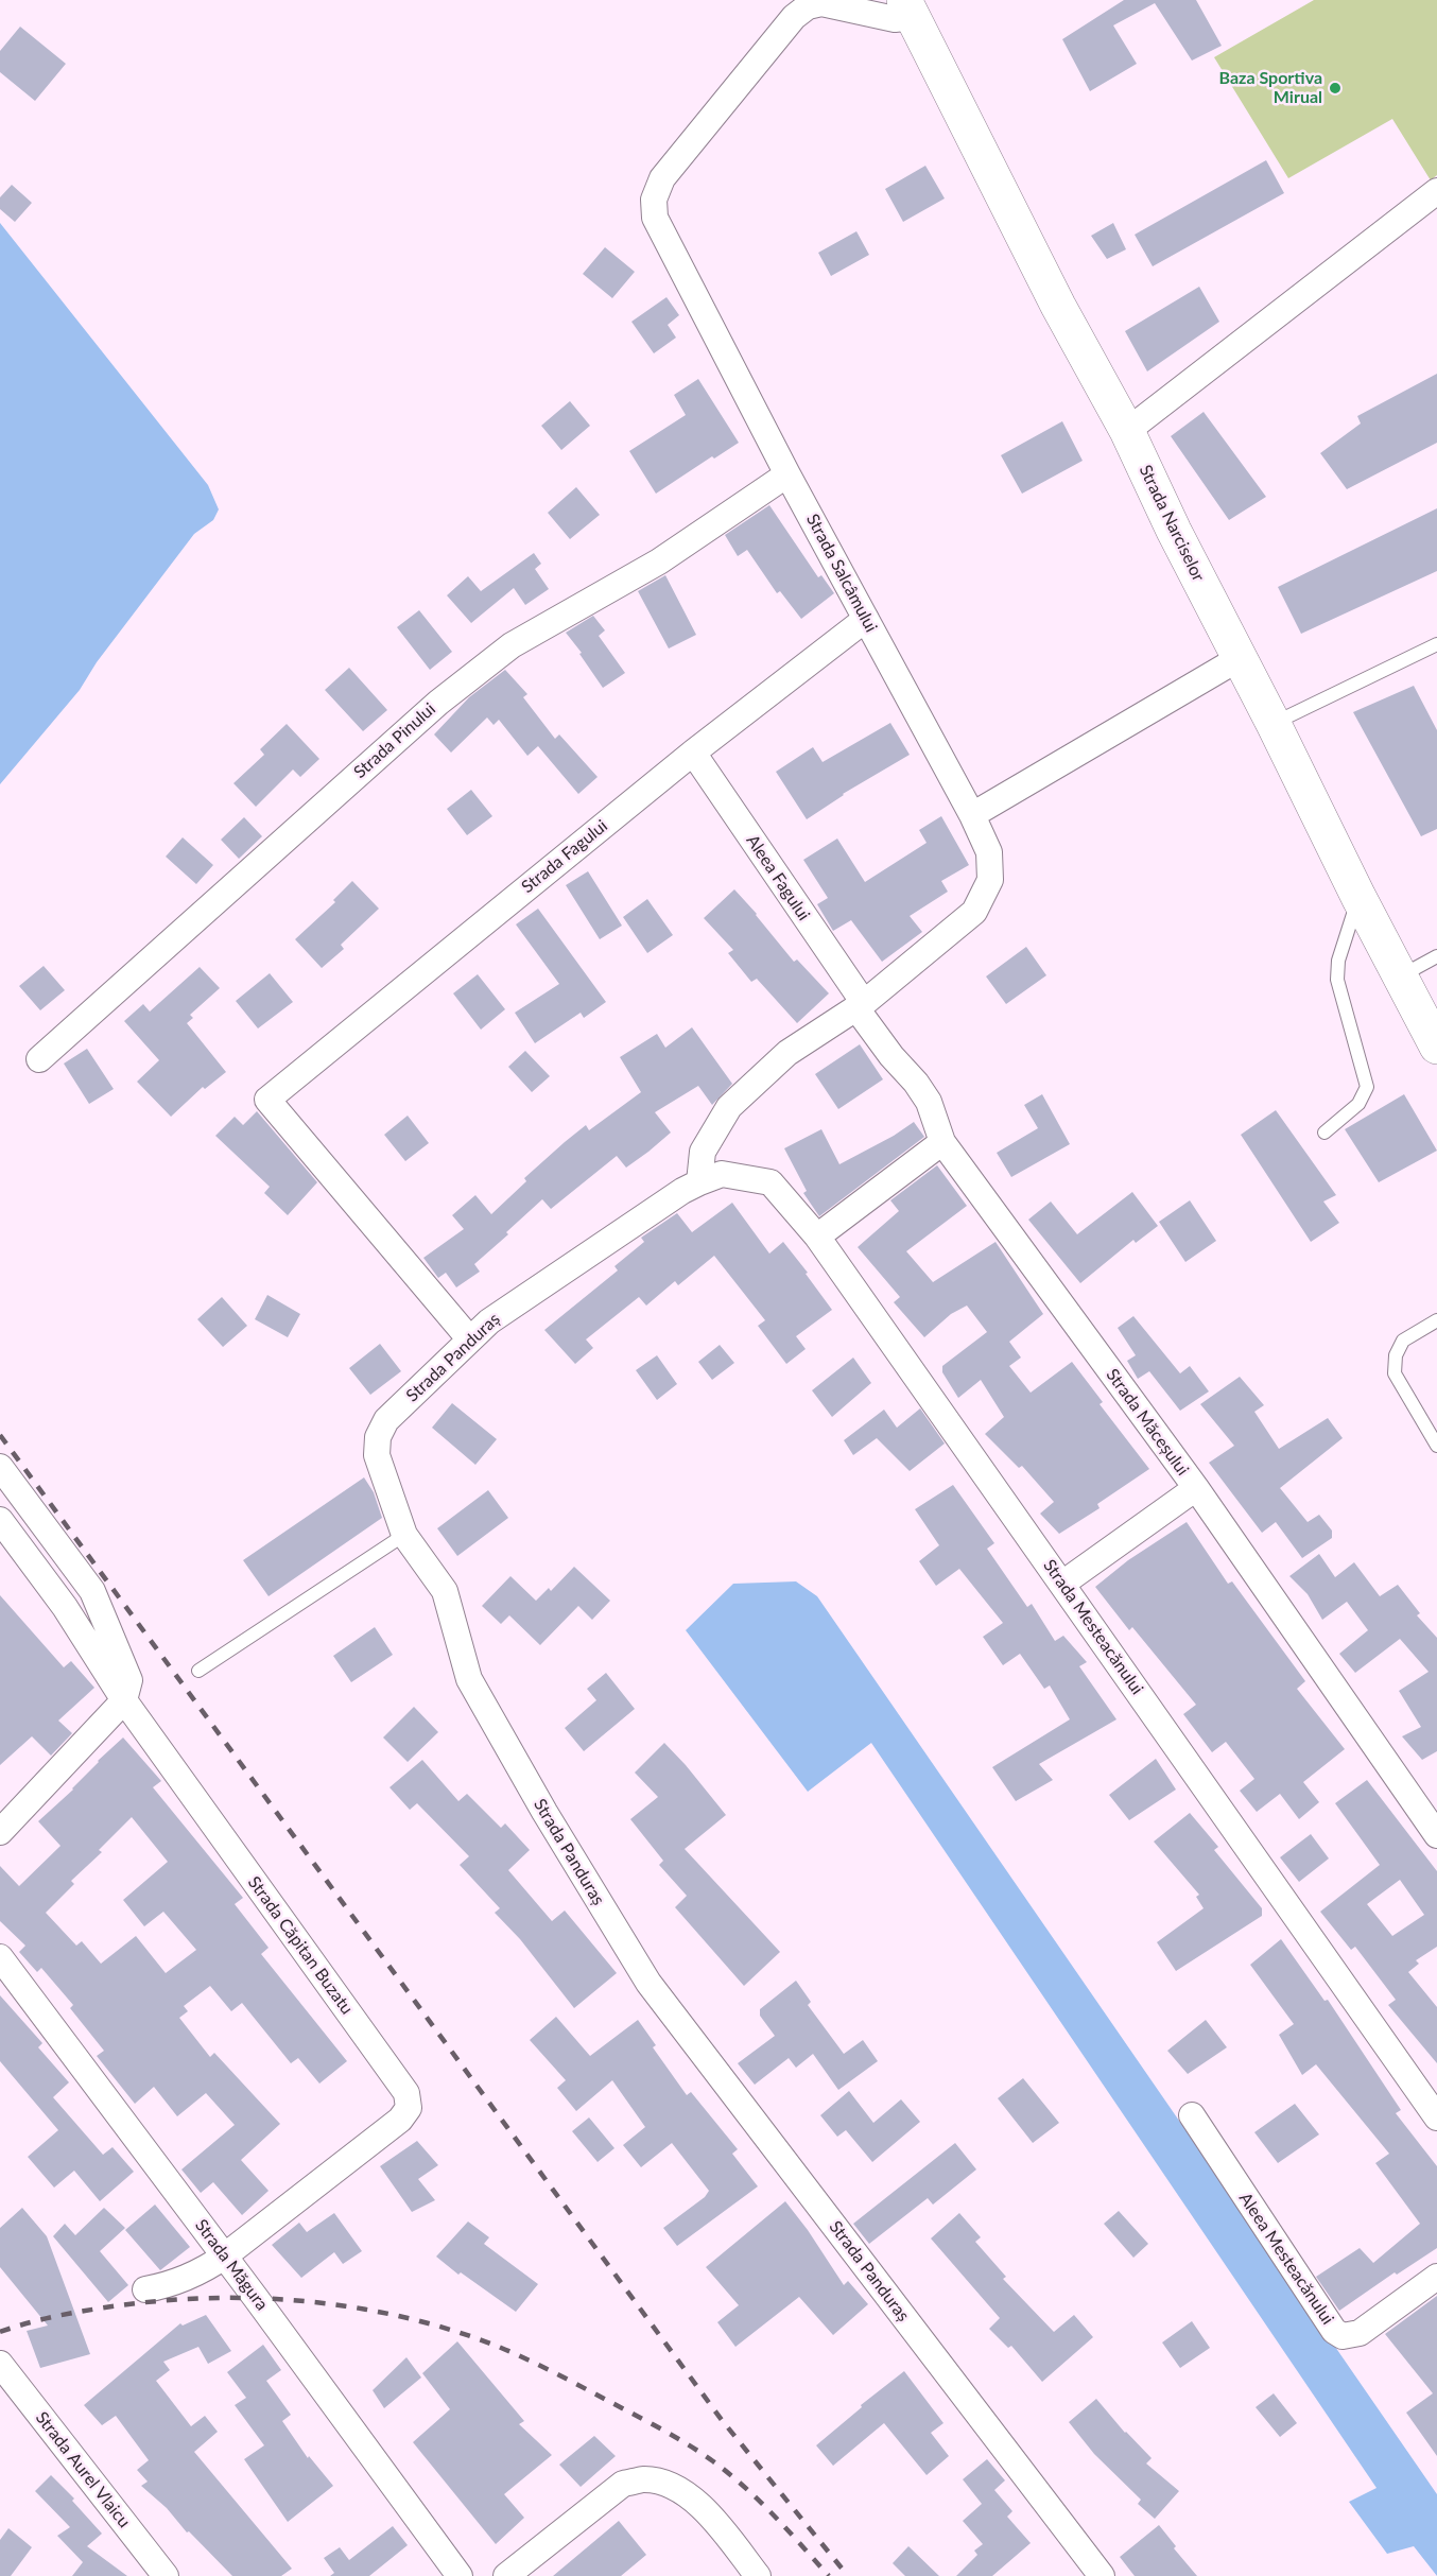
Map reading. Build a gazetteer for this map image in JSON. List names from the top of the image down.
{
  "streets": {
    "main road": ["Strada Narciselor"],
    "street": [
      "Strada Salcâmului",
      "Strada Pinului",
      "Strada Fagului",
      "Aleea Fagului",
      "Strada Panduraș",
      "Strada Măceșului",
      "Strada Mesteacănului",
      "Strada Căpitan Buzatu",
      "Aleea Mesteacănului",
      "Strada Măgura",
      "Strada Aurel Vlaicu"
    ]
  },
  "crossings": [
    ["Strada Narciselor", "Strada Salcâmului"],
    ["Strada Salcâmului", "Strada Pinului"],
    ["Strada Salcâmului", "Strada Fagului"],
    ["Strada Salcâmului", "Aleea Fagului"],
    ["Strada Salcâmului", "Strada Panduraș"],
    ["Strada Salcâmului", "Strada Mesteacănului"],
    ["Strada Fagului", "Aleea Fagului"],
    ["Strada Fagului", "Strada Panduraș"],
    ["Aleea Fagului", "Strada Măceșului"],
    ["Strada Panduraș", "Strada Mesteacănului"],
    ["Strada Căpitan Buzatu", "Strada Măgura"]
  ],
  "places": ["Baza Sportiva Mirual"]
}
